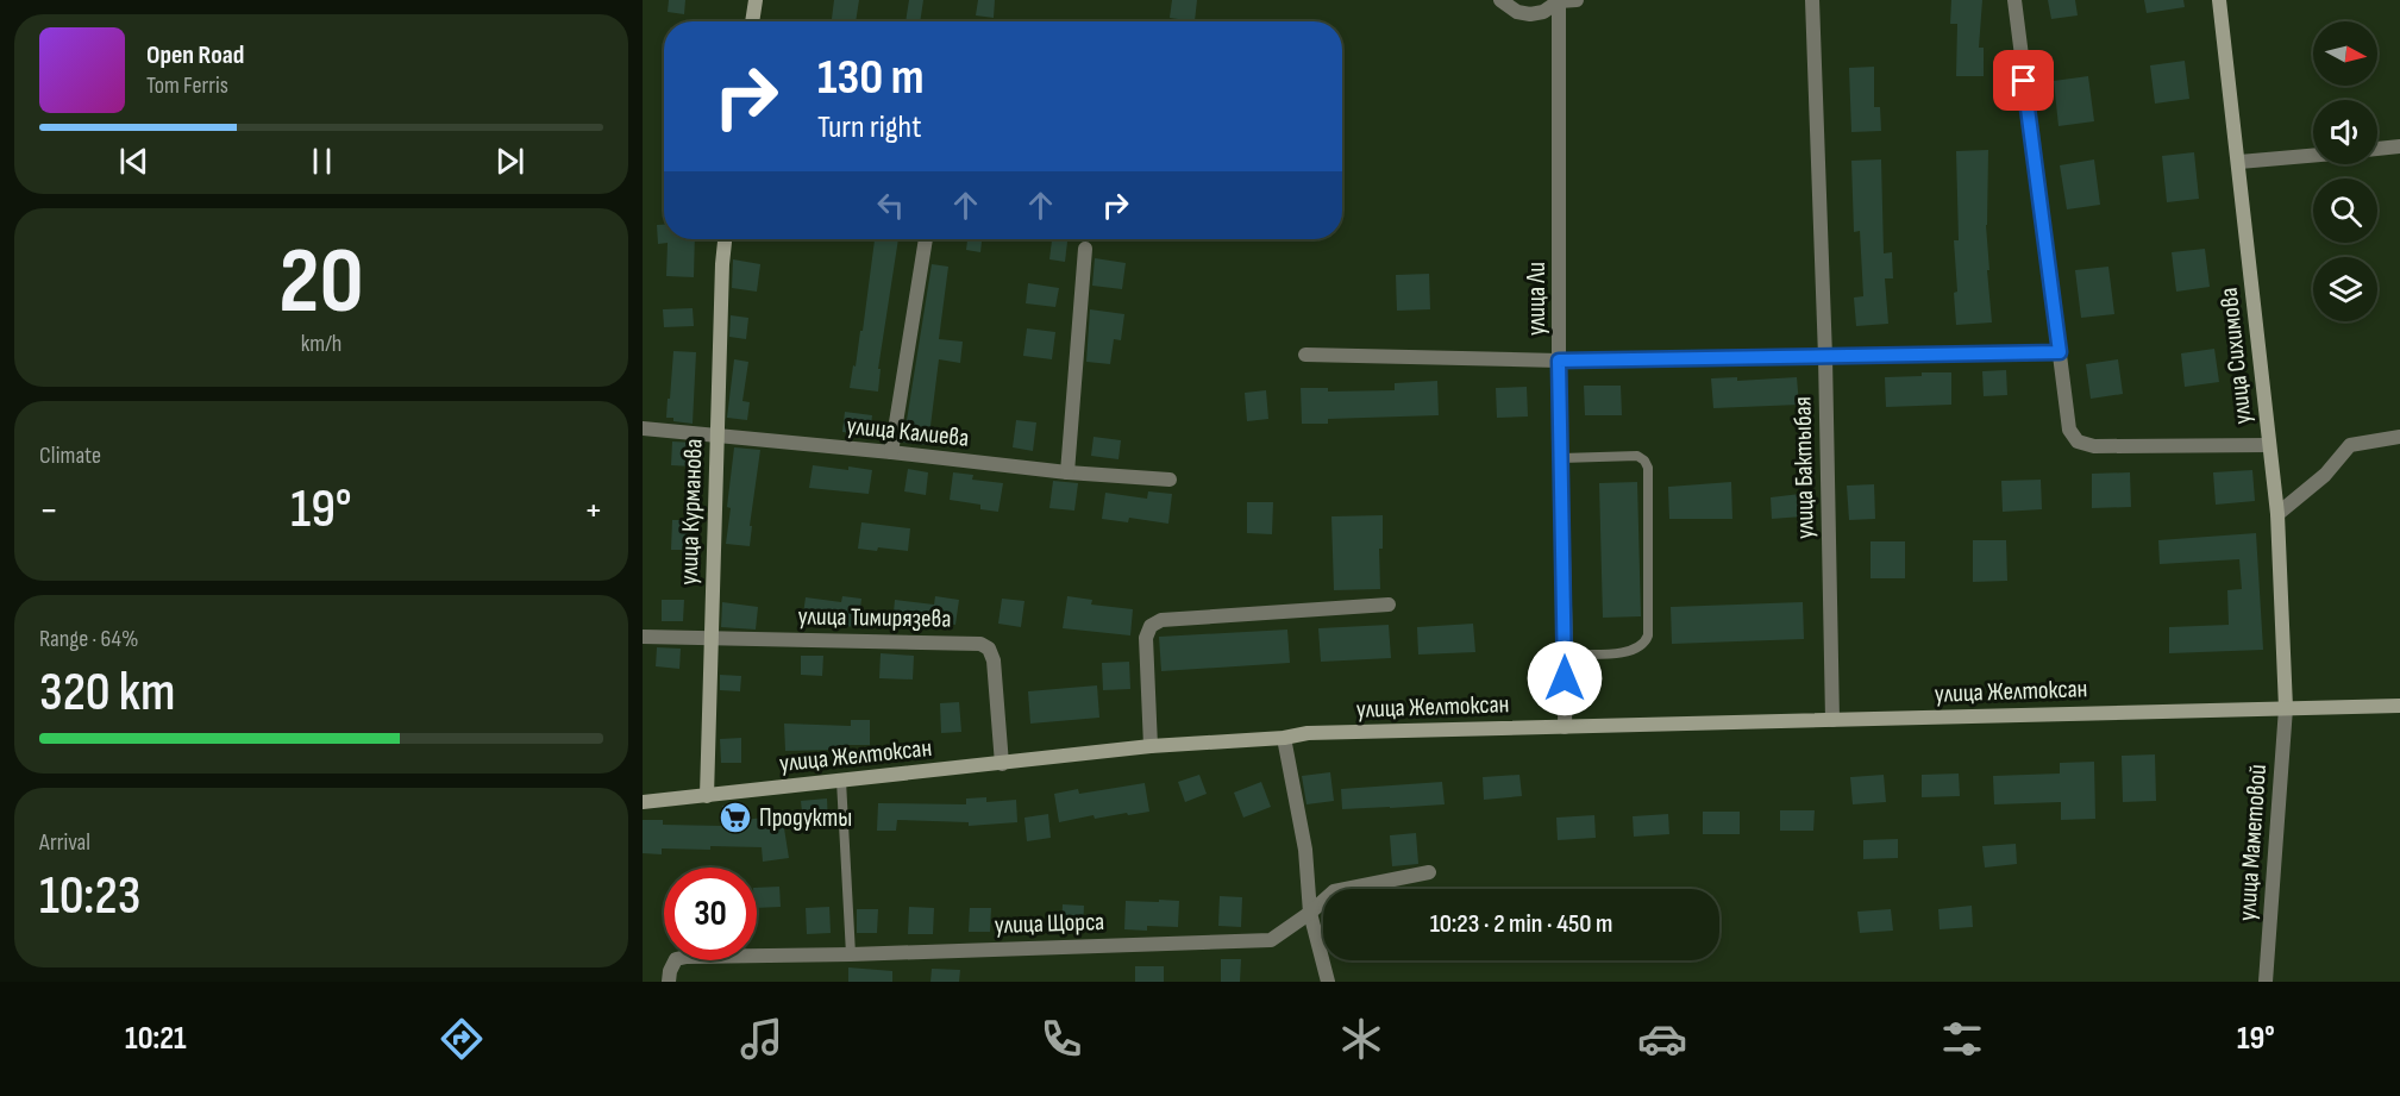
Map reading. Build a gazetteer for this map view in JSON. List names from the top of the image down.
{
  "streets": {
    "street": [
      "улица Ли",
      "улица Сихимова",
      "улица Калиева",
      "улица Бактыбая",
      "улица Курманова",
      "улица Тимирязева",
      "улица Желтоксан",
      "улица Маметовой",
      "улица Щорса"
    ]
  },
  "crossings": [
    ["улица Ли", "улица Желтоксан"],
    ["улица Сихимова", "улица Желтоксан"],
    ["улица Сихимова", "улица Маметовой"],
    ["улица Калиева", "улица Курманова"],
    ["улица Бактыбая", "улица Желтоксан"],
    ["улица Курманова", "улица Тимирязева"],
    ["улица Курманова", "улица Желтоксан"],
    ["улица Тимирязева", "улица Желтоксан"],
    ["улица Желтоксан", "улица Маметовой"]
  ],
  "places": {
    "supermarket": ["Продукты"]
  },
  "north": "right",
  "page": {
    "turn": ["130 m", "Turn right"],
    "song": ["Open Road", "Tom Ferris"],
    "tile": [
      ["20", "km/h"],
      "Climate",
      ["Range · 64%", "320 km"],
      ["Arrival", "10:23"]
    ],
    "heat": ["−", "19°", "+"],
    "limit": "30",
    "trip": "10:23 · 2 min · 450 m",
    "tabs": ["10:21", "19°"]
  }
}
